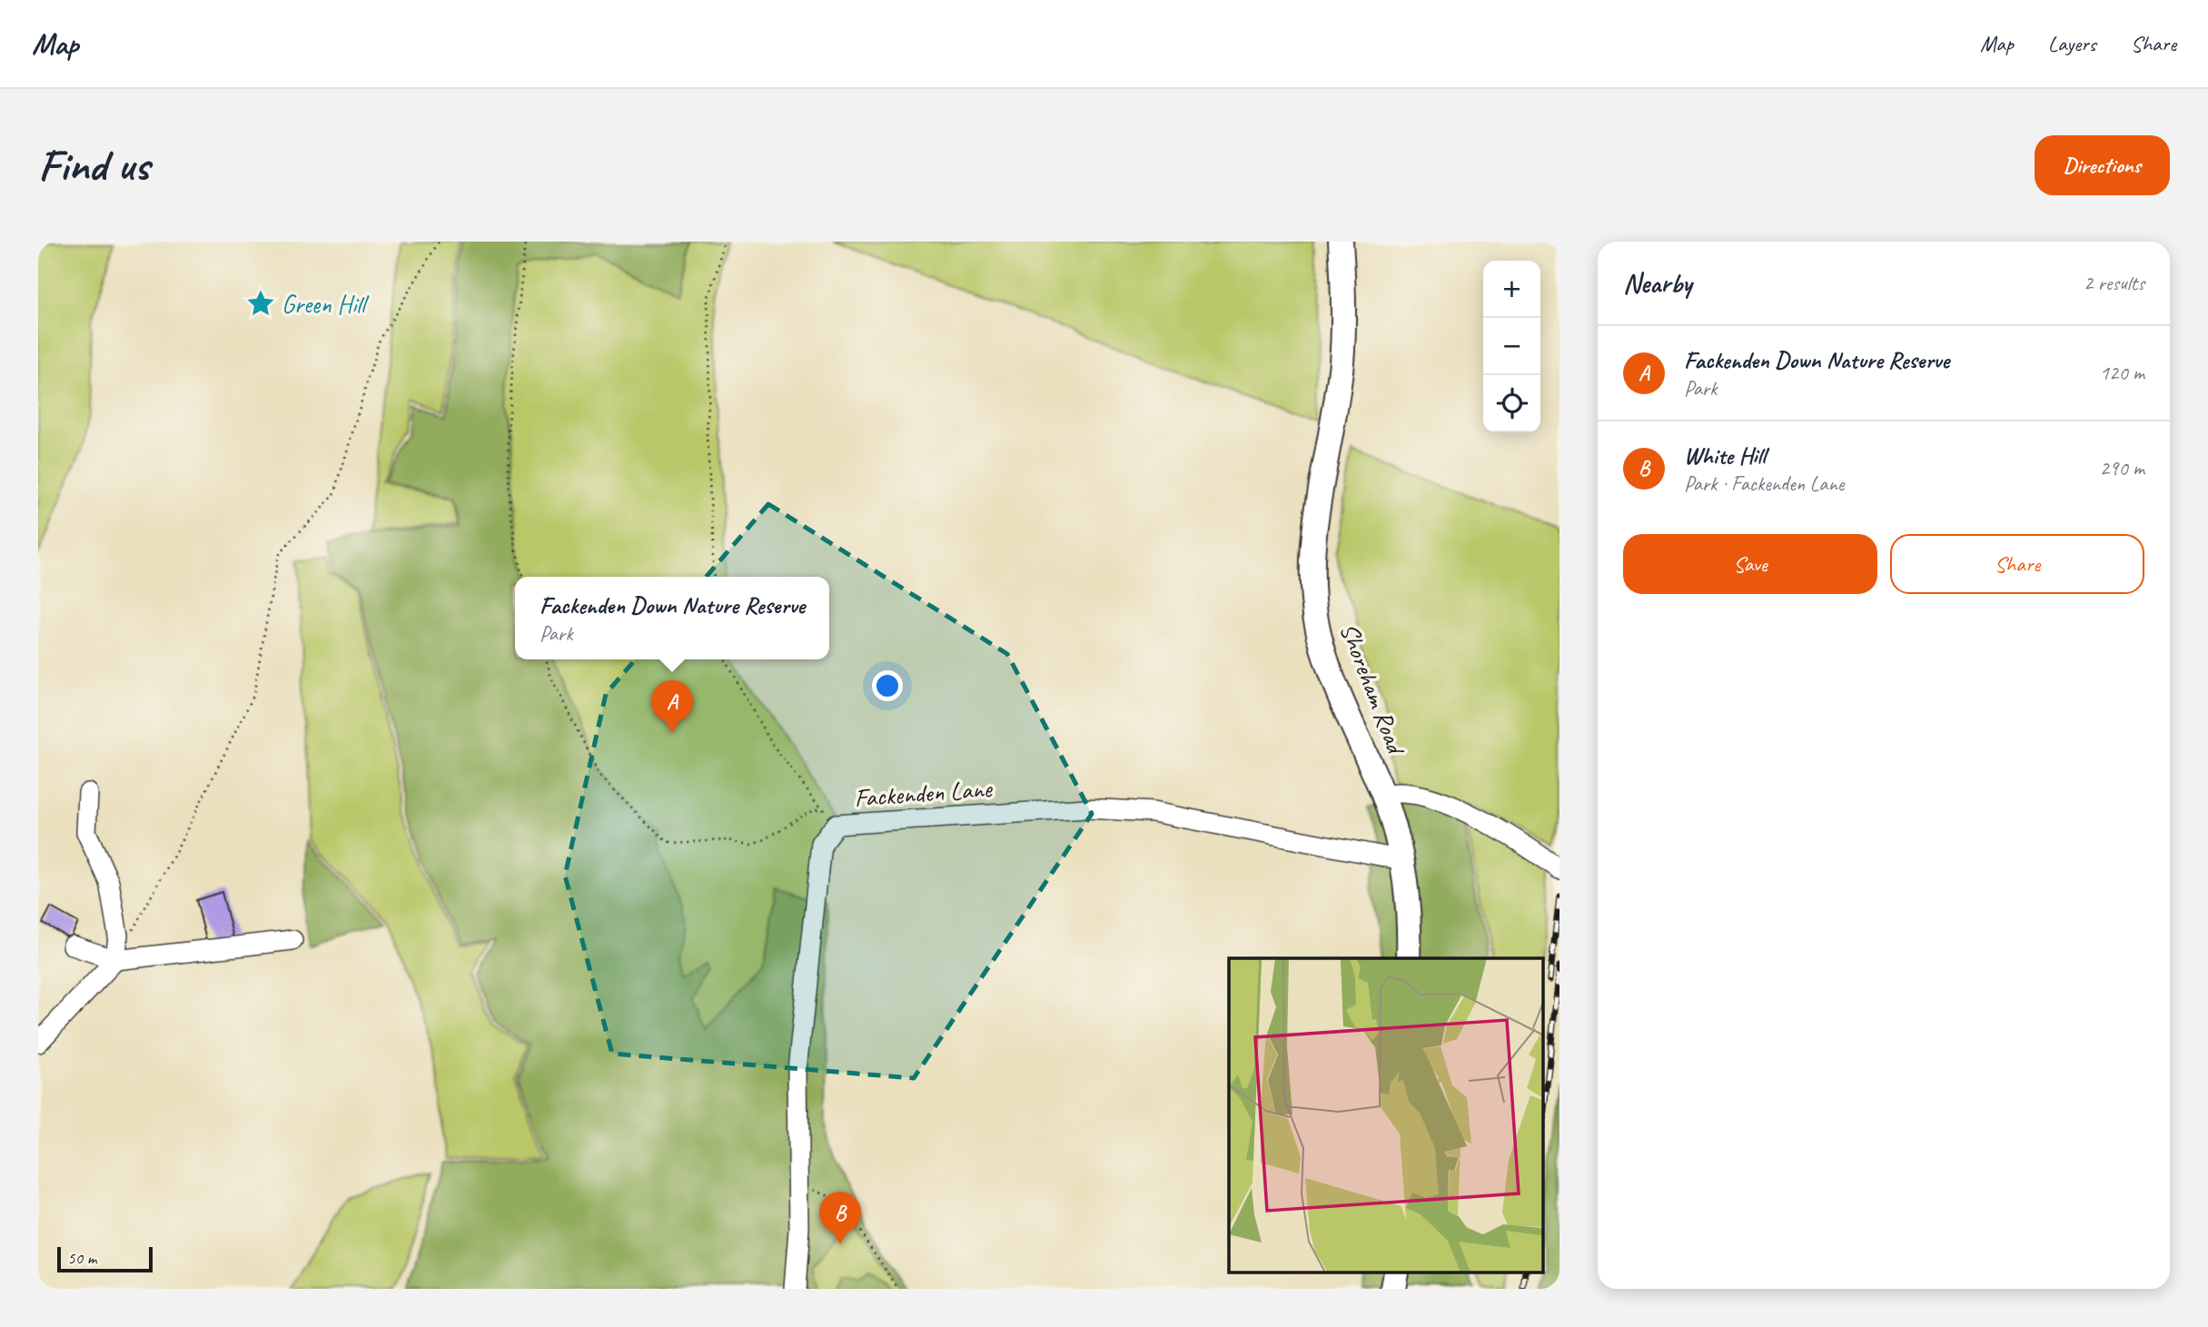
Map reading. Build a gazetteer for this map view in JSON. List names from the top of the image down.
{
  "streets": {
    "main road": ["Shoreham Road"],
    "street": ["Fackenden Lane"]
  },
  "crossings": [
    ["Shoreham Road", "Fackenden Lane"]
  ],
  "places": {
    "place": ["Green Hill"]
  },
  "scale_bar": "50 m",
  "page": {
    "header": "Map",
    "nav": ["Map", "Layers", "Share"],
    "buttons": [
      "Directions",
      ["Save", "Share"]
    ],
    "title": "Find us",
    "heading": ["Nearby", "2 results"],
    "map_buttons": ["+", "−"],
    "list": [
      {
        "mark": "A",
        "name": "Fackenden Down Nature Reserve",
        "note": "Park",
        "value": "120 m"
      },
      {
        "mark": "B",
        "name": "White Hill",
        "note": "Park · Fackenden Lane",
        "value": "290 m"
      }
    ],
    "popup": ["Fackenden Down Nature Reserve", "Park"],
    "pins": ["A", "B"],
    "scale": "50 m"
  }
}
